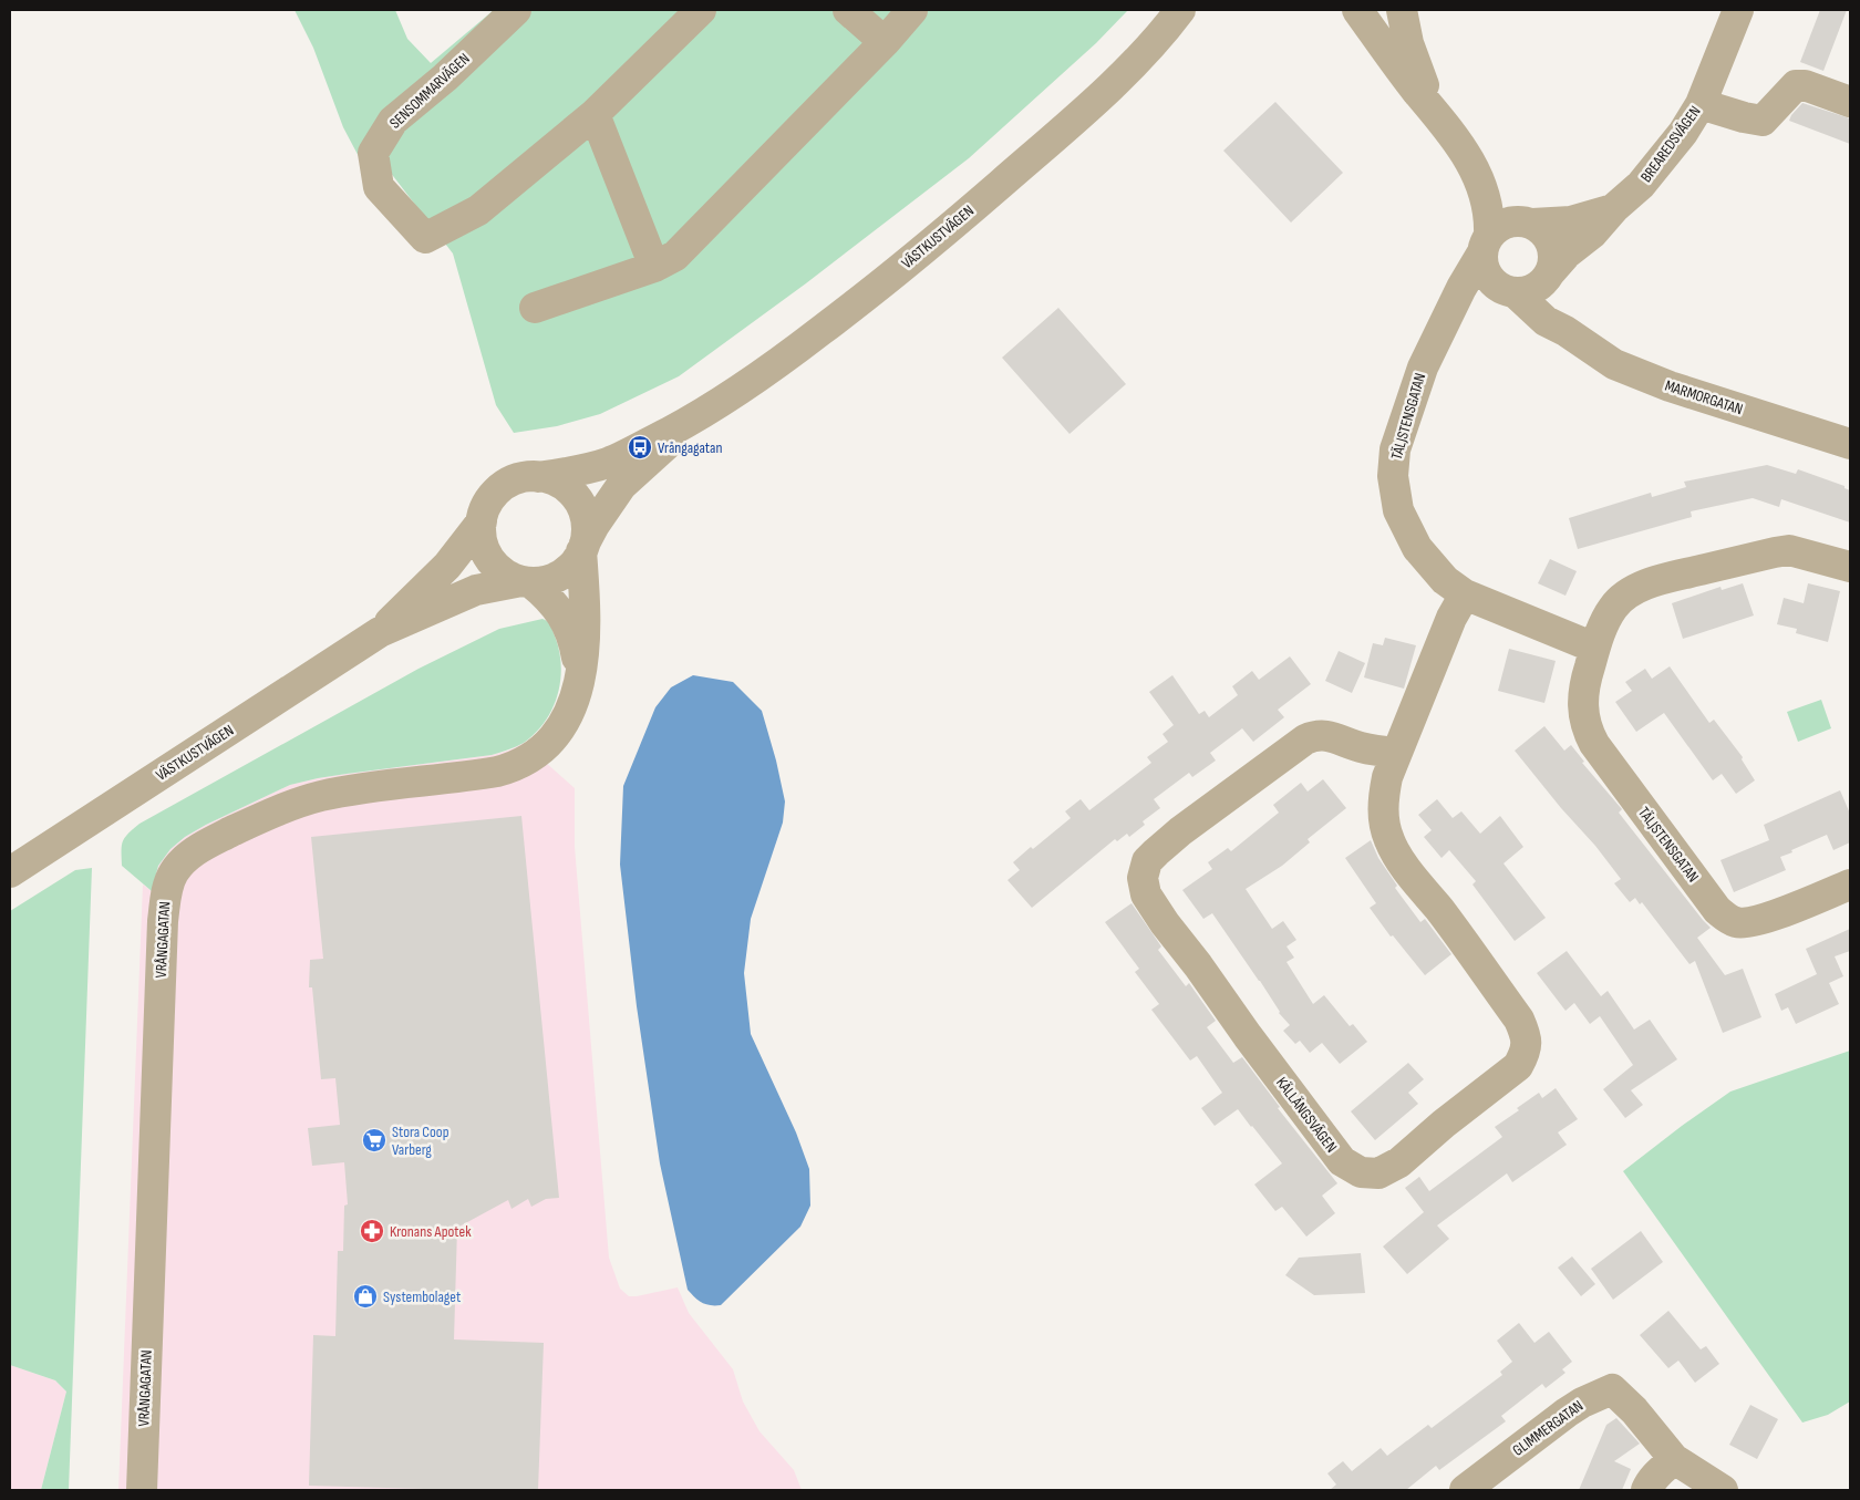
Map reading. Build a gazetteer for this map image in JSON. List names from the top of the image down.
{
  "streets": {
    "street": [
      "SENSOMMARVÄGEN",
      "BREAREDSVÄGEN",
      "VÄSTKUSTVÄGEN",
      "MARMORGATAN",
      "TÄLJSTENSGATAN",
      "VRÅNGAGATAN",
      "KÄLLÄNGSVÄGEN",
      "GLIMMERGATAN"
    ]
  },
  "crossings": [
    ["BREAREDSVÄGEN", "MARMORGATAN"],
    ["BREAREDSVÄGEN", "TÄLJSTENSGATAN"],
    ["VÄSTKUSTVÄGEN", "VRÅNGAGATAN"],
    ["MARMORGATAN", "TÄLJSTENSGATAN"]
  ],
  "places": {
    "bus stop": ["Vrångagatan"],
    "supermarket": ["Stora Coop Varberg"],
    "pharmacy": ["Kronans Apotek"],
    "shop": ["Systembolaget"]
  }
}
